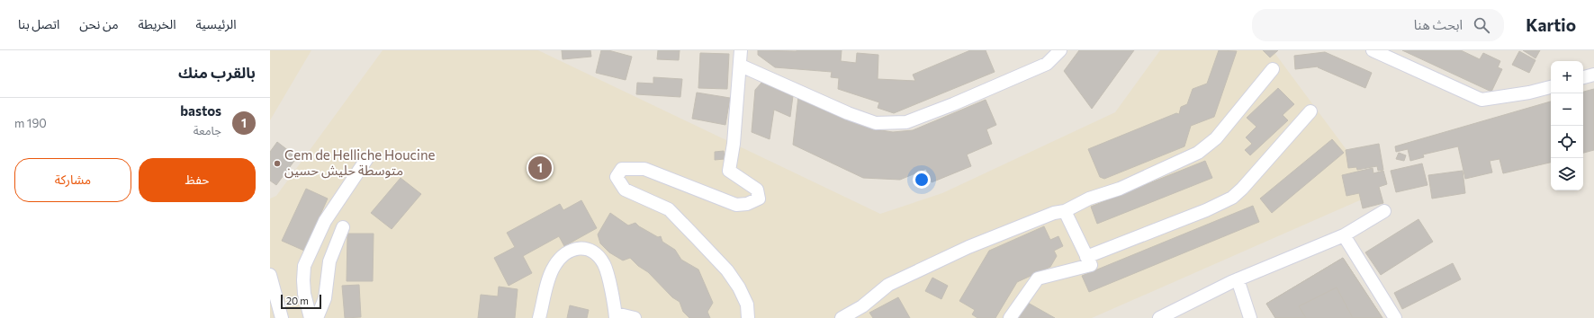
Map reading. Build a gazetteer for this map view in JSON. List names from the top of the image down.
{
  "places": ["Cem de Helliche Houcine متوسطة حليش حسين"],
  "scale_bar": "20 m",
  "page": {
    "header": "Kartio",
    "search": "ابحث هنا",
    "nav": [
      "الرئيسية",
      "الخريطة",
      "من نحن",
      "اتصل بنا"
    ],
    "heading": "بالقرب منك",
    "map_buttons": ["+", "−"],
    "list": [
      {
        "mark": "1",
        "name": "bastos",
        "note": "جامعة",
        "value": "190 m"
      }
    ],
    "buttons": ["حفظ", "مشاركة"],
    "pins": "1",
    "scale": "20 m"
  }
}
